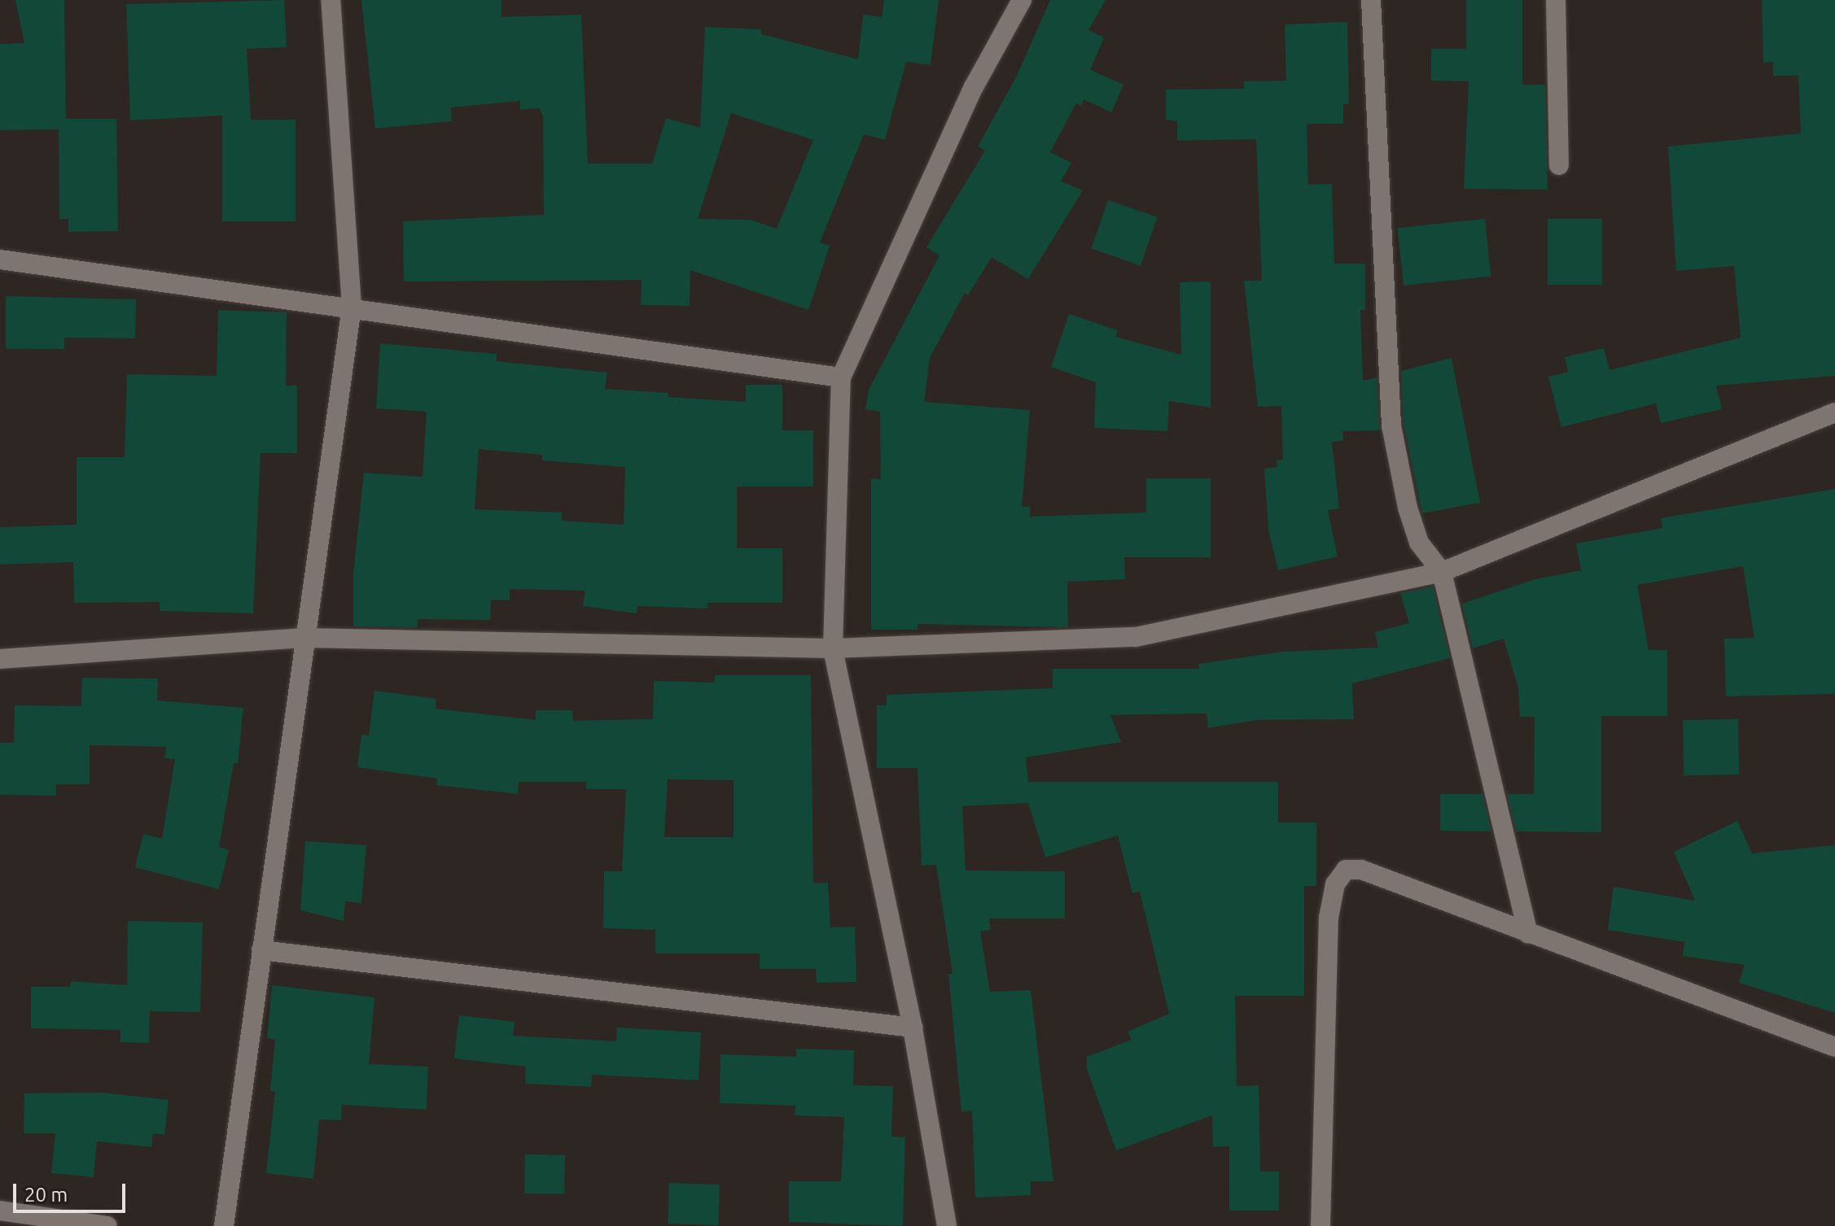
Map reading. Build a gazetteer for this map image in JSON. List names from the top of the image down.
{
  "scale_bar": "20 m"
}
